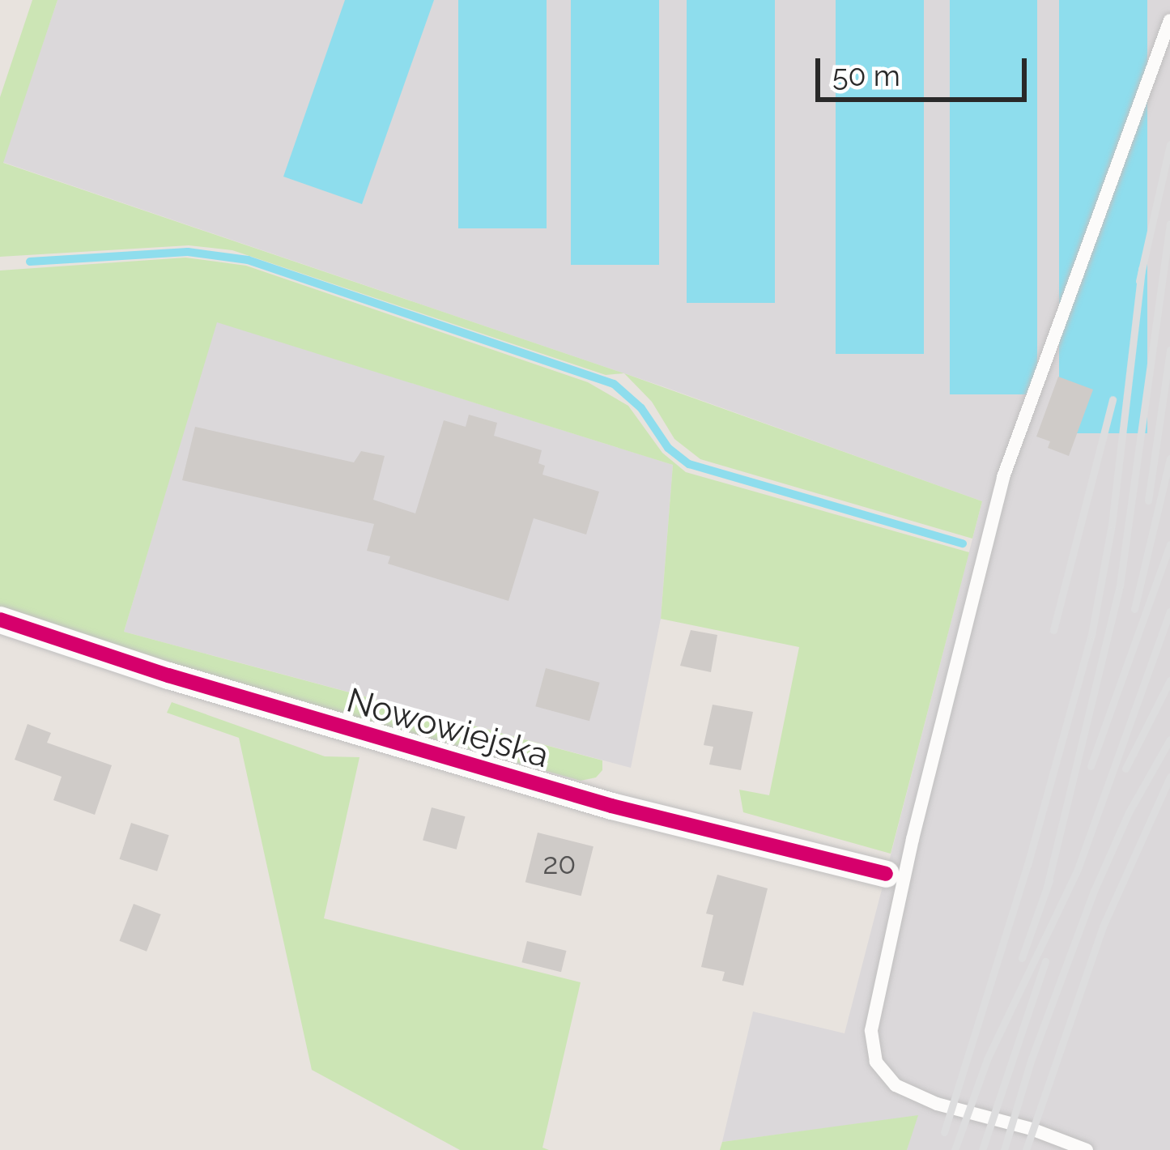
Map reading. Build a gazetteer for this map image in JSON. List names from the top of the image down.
{
  "streets": {
    "street": ["Nowowiejska"]
  },
  "house_numbers": ["20"],
  "scale_bar": "50 m"
}
